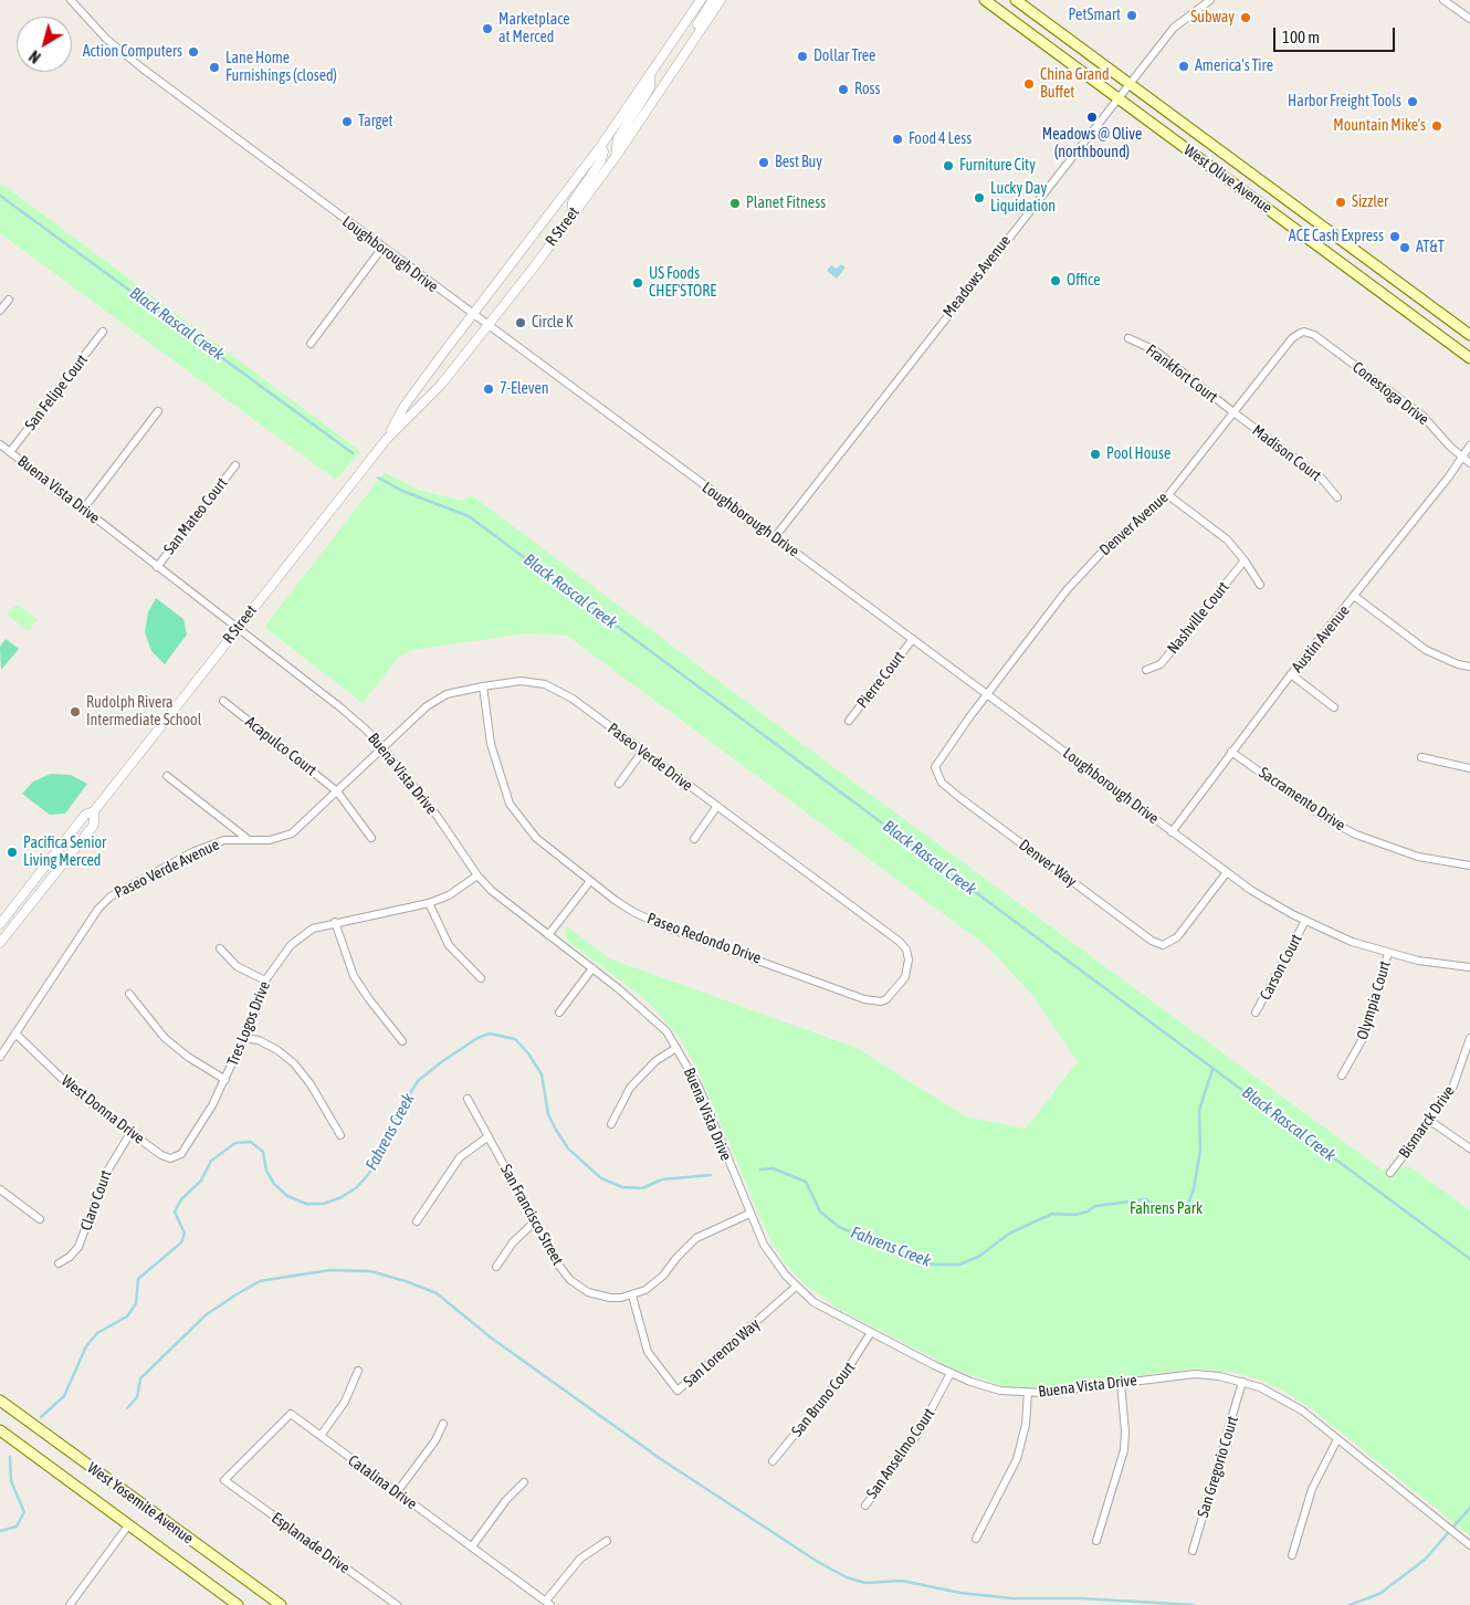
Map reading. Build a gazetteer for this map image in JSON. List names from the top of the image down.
{
  "streets": {
    "main road": ["West Olive Avenue", "West Yosemite Avenue"],
    "street": [
      "R Street",
      "Loughborough Drive",
      "Meadows Avenue",
      "Frankfort Court",
      "San Felipe Court",
      "Conestoga Drive",
      "Madison Court",
      "Buena Vista Drive",
      "San Mateo Court",
      "Denver Avenue",
      "Nashville Court",
      "Austin Avenue",
      "Pierre Court",
      "Acapulco Court",
      "Paseo Verde Drive",
      "Sacramento Drive",
      "Denver Way",
      "Paseo Verde Avenue",
      "Paseo Redondo Drive",
      "Carson Court",
      "Olympia Court",
      "Tres Logos Drive",
      "West Donna Drive",
      "Bismarck Drive",
      "Claro Court",
      "San Francisco Street",
      "San Lorenzo Way",
      "San Bruno Court",
      "San Anselmo Court",
      "San Gregorio Court",
      "Catalina Drive",
      "Esplanade Drive"
    ]
  },
  "crossings": [
    ["West Olive Avenue", "Meadows Avenue"],
    ["R Street", "Loughborough Drive"],
    ["R Street", "Buena Vista Drive"],
    ["Loughborough Drive", "Meadows Avenue"],
    ["Loughborough Drive", "Denver Avenue"],
    ["Loughborough Drive", "Austin Avenue"],
    ["Loughborough Drive", "Pierre Court"],
    ["Loughborough Drive", "Denver Way"],
    ["Loughborough Drive", "Carson Court"],
    ["Loughborough Drive", "Olympia Court"],
    ["Frankfort Court", "Madison Court"],
    ["Frankfort Court", "Denver Avenue"],
    ["San Felipe Court", "Buena Vista Drive"],
    ["Conestoga Drive", "Denver Avenue"],
    ["Conestoga Drive", "Austin Avenue"],
    ["Madison Court", "Denver Avenue"],
    ["Buena Vista Drive", "San Mateo Court"],
    ["Buena Vista Drive", "Paseo Verde Drive"],
    ["Buena Vista Drive", "Paseo Verde Avenue"],
    ["Buena Vista Drive", "Tres Logos Drive"],
    ["Buena Vista Drive", "San Francisco Street"],
    ["Buena Vista Drive", "San Lorenzo Way"],
    ["Buena Vista Drive", "San Bruno Court"],
    ["Buena Vista Drive", "San Anselmo Court"],
    ["Buena Vista Drive", "San Gregorio Court"],
    ["Denver Avenue", "Denver Way"],
    ["Austin Avenue", "Sacramento Drive"],
    ["Acapulco Court", "Paseo Verde Avenue"],
    ["Paseo Verde Drive", "Paseo Verde Avenue"],
    ["Paseo Verde Drive", "Paseo Redondo Drive"],
    ["Paseo Verde Avenue", "West Donna Drive"],
    ["Tres Logos Drive", "West Donna Drive"],
    ["West Donna Drive", "Claro Court"],
    ["San Francisco Street", "San Lorenzo Way"],
    ["Catalina Drive", "Esplanade Drive"]
  ],
  "water": ["Black Rascal Creek", "Fahrens Creek"],
  "parks": ["Fahrens Park"],
  "places": [
    "PetSmart",
    "Subway",
    "Marketplace at Merced",
    "Action Computers",
    "Dollar Tree",
    "America's Tire",
    "Lane Home Furnishings (closed)",
    "China Grand Buffet",
    "Ross",
    "Harbor Freight Tools",
    "Meadows @ Olive (northbound)",
    "Target",
    "Mountain Mike's",
    "Food 4 Less",
    "Best Buy",
    "Furniture City",
    "Lucky Day Liquidation",
    "Sizzler",
    "Planet Fitness",
    "ACE Cash Express",
    "AT&T",
    "Office",
    "US Foods CHEF'STORE",
    "Circle K",
    "7-Eleven",
    "Pool House",
    "Rudolph Rivera Intermediate School",
    "Pacifica Senior Living Merced"
  ],
  "scale_bar": "100 m",
  "north": "bottom left"
}
